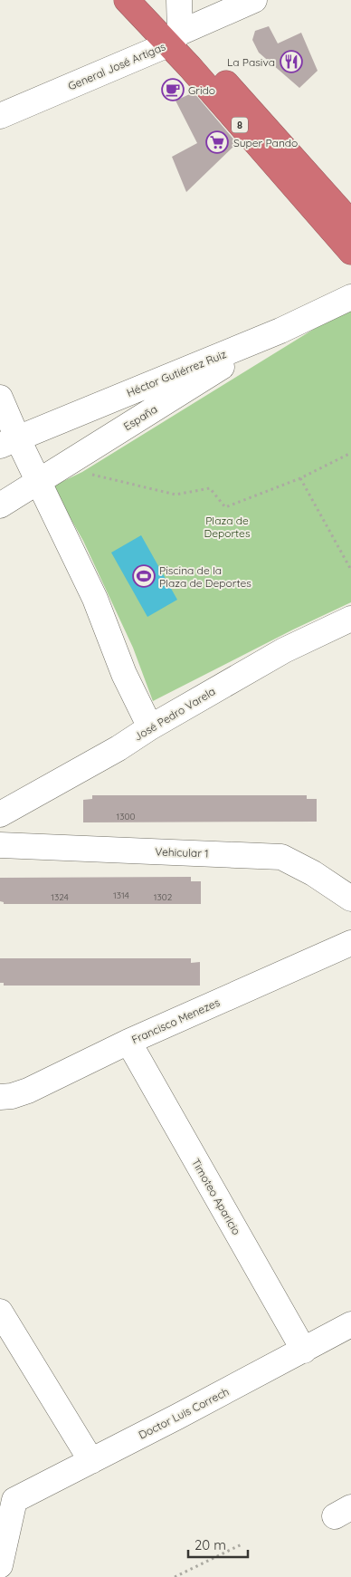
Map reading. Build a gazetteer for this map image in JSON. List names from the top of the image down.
{
  "streets": {
    "highway": ["8"],
    "street": [
      "General José Artigas",
      "Héctor Gutiérrez Ruiz",
      "España",
      "José Pedro Varela",
      "Vehicular 1",
      "Francisco Menezes",
      "Timoteo Aparicio",
      "Doctor Luis Correch"
    ]
  },
  "crossings": [
    ["General José Artigas", "8"],
    ["Héctor Gutiérrez Ruiz", "España"],
    ["Francisco Menezes", "Timoteo Aparicio"],
    ["Timoteo Aparicio", "Doctor Luis Correch"]
  ],
  "parks": ["Plaza de Deportes"],
  "places": {
    "restaurant": ["La Pasiva"],
    "cafe": ["Grido"],
    "supermarket": ["Super Pando"],
    "sports": ["Piscina de la Plaza de Deportes"]
  },
  "house_numbers": [
    "1300",
    "1314",
    "1324",
    "1302"
  ],
  "scale_bar": "20 m"
}
